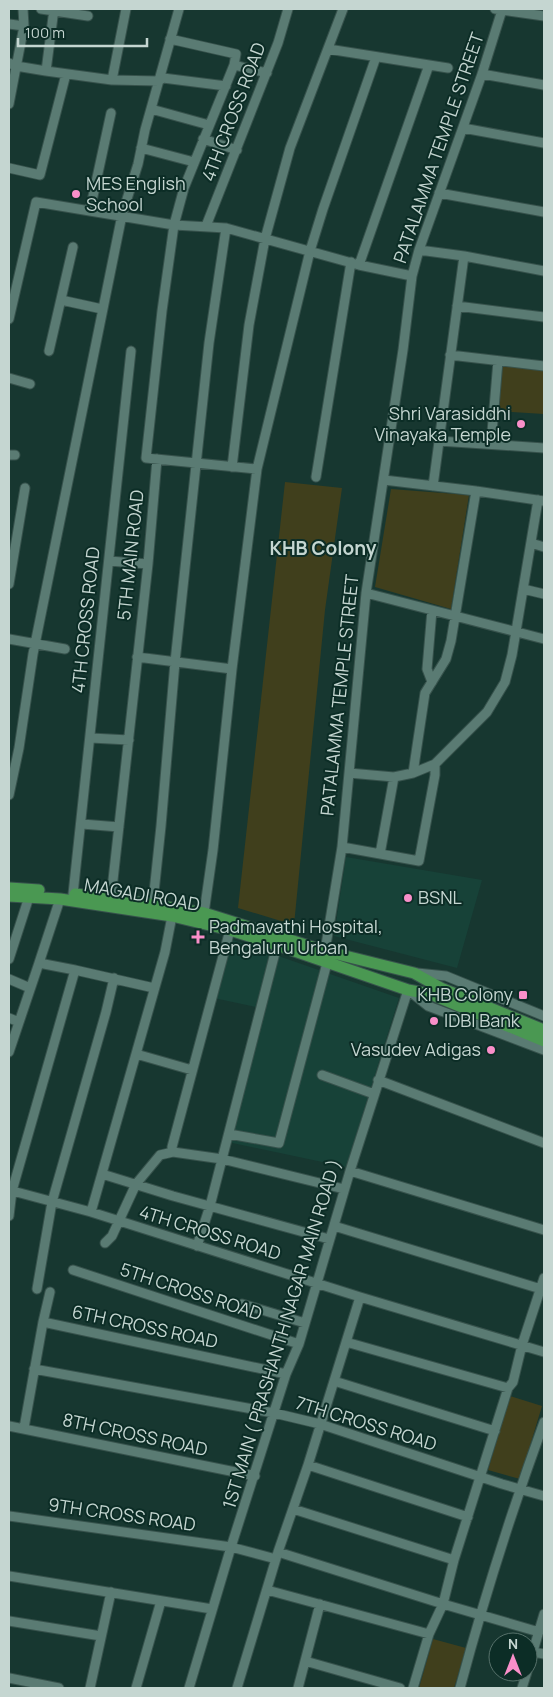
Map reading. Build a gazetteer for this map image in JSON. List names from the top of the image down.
{
  "streets": {
    "main road": ["MAGADI ROAD"],
    "street": [
      "4TH CROSS ROAD",
      "PATALAMMA TEMPLE STREET",
      "5TH MAIN ROAD",
      "5TH CROSS ROAD",
      "6TH CROSS ROAD",
      "1ST MAIN ( PRASHANTH NAGAR MAIN ROAD )",
      "7TH CROSS ROAD",
      "8TH CROSS ROAD",
      "9TH CROSS ROAD"
    ]
  },
  "crossings": [
    ["4TH CROSS ROAD", "MAGADI ROAD"],
    ["4TH CROSS ROAD", "1ST MAIN ( PRASHANTH NAGAR MAIN ROAD )"],
    ["PATALAMMA TEMPLE STREET", "MAGADI ROAD"],
    ["5TH MAIN ROAD", "MAGADI ROAD"],
    ["MAGADI ROAD", "1ST MAIN ( PRASHANTH NAGAR MAIN ROAD )"],
    ["5TH CROSS ROAD", "1ST MAIN ( PRASHANTH NAGAR MAIN ROAD )"],
    ["6TH CROSS ROAD", "1ST MAIN ( PRASHANTH NAGAR MAIN ROAD )"],
    ["1ST MAIN ( PRASHANTH NAGAR MAIN ROAD )", "7TH CROSS ROAD"],
    ["1ST MAIN ( PRASHANTH NAGAR MAIN ROAD )", "8TH CROSS ROAD"],
    ["1ST MAIN ( PRASHANTH NAGAR MAIN ROAD )", "9TH CROSS ROAD"]
  ],
  "districts": ["KHB Colony"],
  "places": {
    "other": [
      "MES English School",
      "Shri Varasiddhi Vinayaka Temple",
      "BSNL",
      "IDBI Bank",
      "Vasudev Adigas"
    ],
    "health": ["Padmavathi Hospital, Bengaluru Urban"],
    "transit": ["KHB Colony"]
  },
  "scale_bar": "100 m",
  "north": "top"
}
